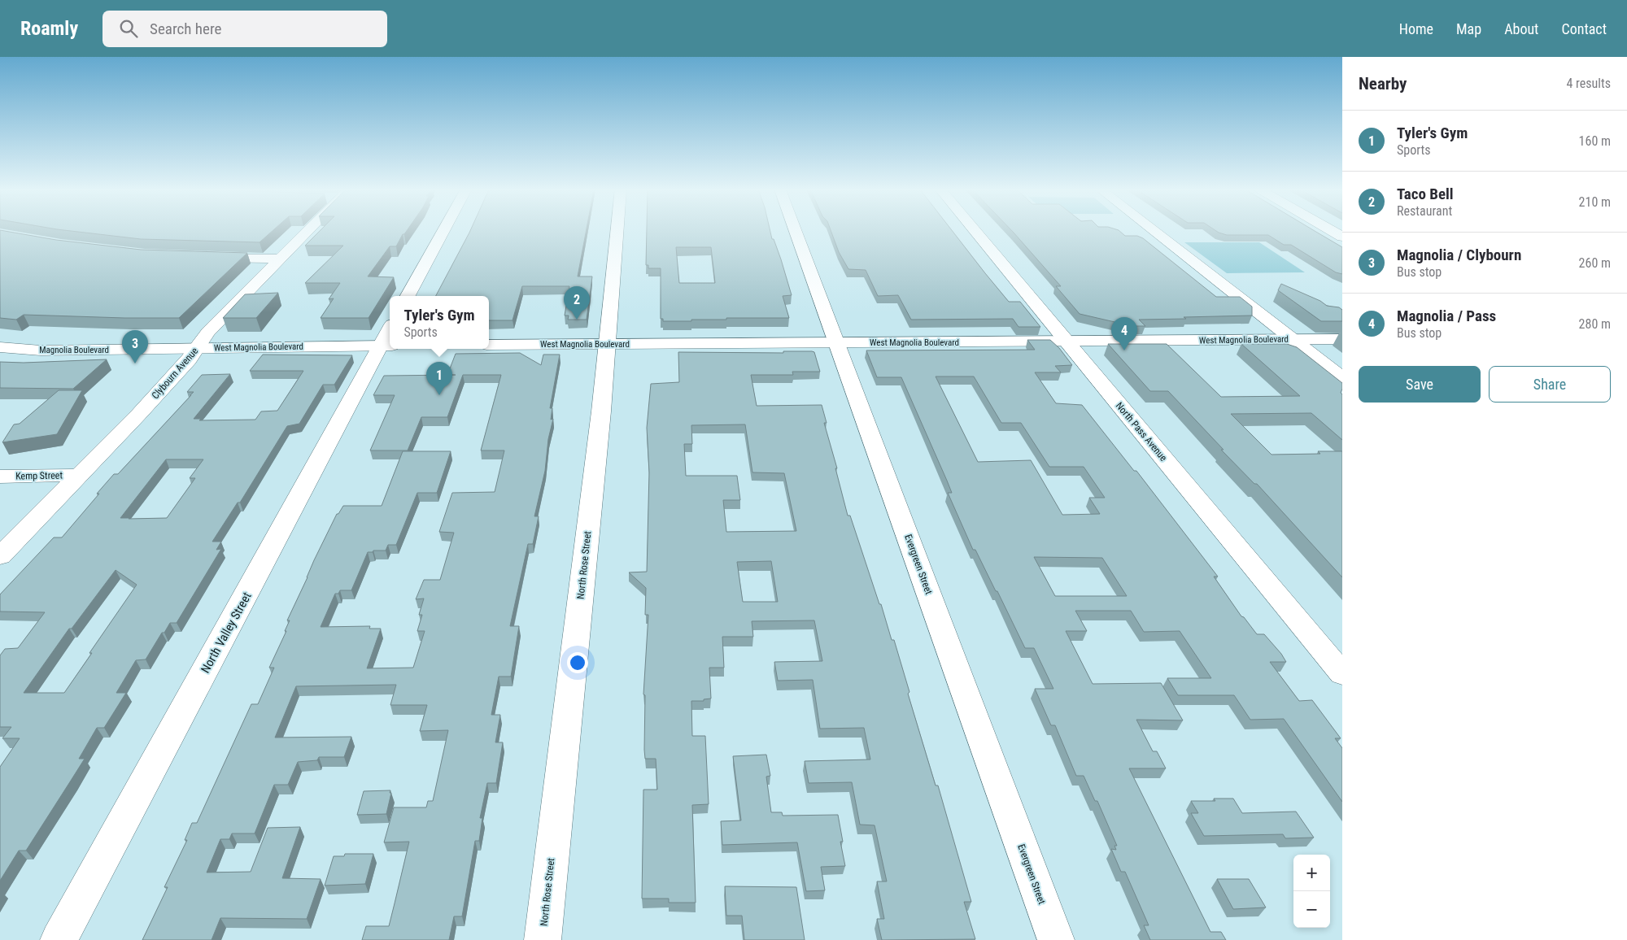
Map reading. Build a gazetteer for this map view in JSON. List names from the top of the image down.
{
  "streets": {
    "street": [
      "West Magnolia Boulevard",
      "Magnolia Boulevard",
      "Clybourn Avenue",
      "North Pass Avenue",
      "Kemp Street",
      "Evergreen Street",
      "North Rose Street",
      "North Valley Street"
    ]
  },
  "crossings": [
    ["West Magnolia Boulevard", "Magnolia Boulevard"],
    ["West Magnolia Boulevard", "Clybourn Avenue"],
    ["West Magnolia Boulevard", "North Pass Avenue"],
    ["West Magnolia Boulevard", "Evergreen Street"],
    ["West Magnolia Boulevard", "North Rose Street"],
    ["West Magnolia Boulevard", "North Valley Street"],
    ["Magnolia Boulevard", "Clybourn Avenue"],
    ["Clybourn Avenue", "Kemp Street"]
  ],
  "page": {
    "header": "Roamly",
    "search": "Search here",
    "nav": [
      "Home",
      "Map",
      "About",
      "Contact"
    ],
    "heading": ["Nearby", "4 results"],
    "list": [
      {
        "mark": "1",
        "name": "Tyler's Gym",
        "note": "Sports",
        "value": "160 m"
      },
      {
        "mark": "2",
        "name": "Taco Bell",
        "note": "Restaurant",
        "value": "210 m"
      },
      {
        "mark": "3",
        "name": "Magnolia / Clybourn",
        "note": "Bus stop",
        "value": "260 m"
      },
      {
        "mark": "4",
        "name": "Magnolia / Pass",
        "note": "Bus stop",
        "value": "280 m"
      }
    ],
    "pins": [
      "2",
      "4",
      "3",
      "1"
    ],
    "popup": ["Tyler's Gym", "Sports"],
    "buttons": ["Save", "Share"],
    "map_buttons": ["+", "−"]
  }
}
